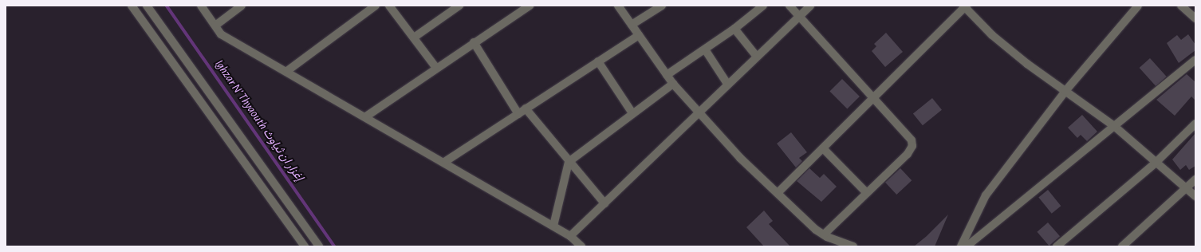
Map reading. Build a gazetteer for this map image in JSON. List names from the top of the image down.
{
  "water": ["Ighzar N' Thyaouth إغزار ان ثياوث"]
}
